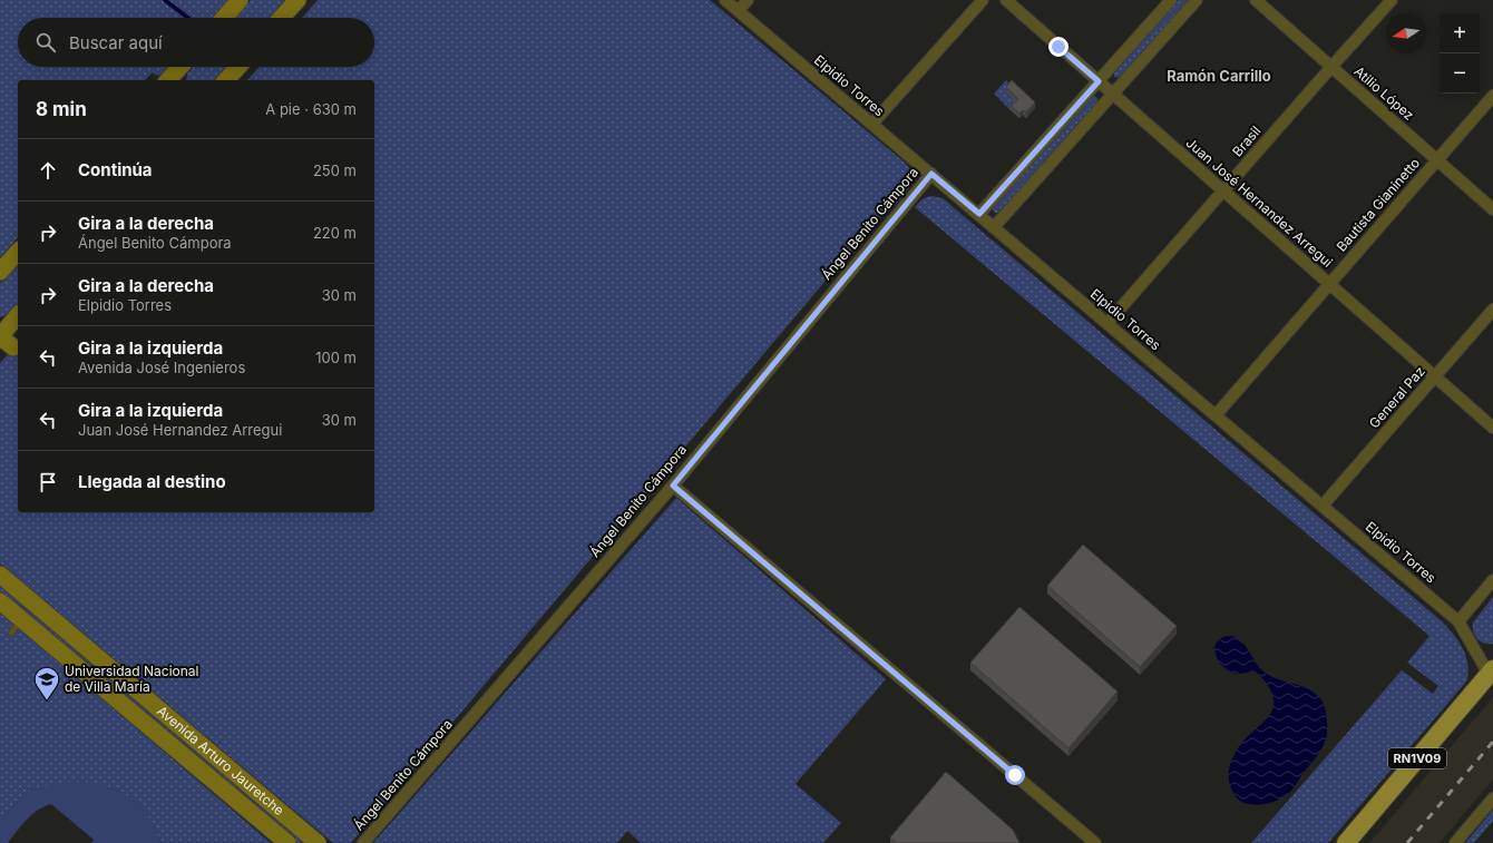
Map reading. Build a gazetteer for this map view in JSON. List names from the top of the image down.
{
  "streets": {
    "main road": ["RN1V09", "Avenida Arturo Jauretche"],
    "street": [
      "Elpidio Torres",
      "Atilio López",
      "Brasil",
      "Juan José Hernandez Arregui",
      "Bautista Gianinetto",
      "Ángel Benito Cámpora",
      "General Paz"
    ]
  },
  "crossings": [
    ["Elpidio Torres", "Brasil"],
    ["Elpidio Torres", "Bautista Gianinetto"],
    ["Elpidio Torres", "Ángel Benito Cámpora"],
    ["Elpidio Torres", "General Paz"],
    ["Elpidio Torres", "RN1V09"],
    ["Atilio López", "Brasil"],
    ["Atilio López", "Bautista Gianinetto"],
    ["Brasil", "Juan José Hernandez Arregui"],
    ["Juan José Hernandez Arregui", "Bautista Gianinetto"],
    ["Juan José Hernandez Arregui", "General Paz"]
  ],
  "districts": ["Ramón Carrillo"],
  "places": {
    "school or university": ["Universidad Nacional de Villa María"]
  },
  "north": "left",
  "page": {
    "map_buttons": ["+", "−"],
    "search": "Buscar aquí",
    "heading": ["8 min", "A pie · 630 m"],
    "list": [
      ["Continúa", "250 m"],
      ["Gira a la derecha", "Ángel Benito Cámpora", "220 m"],
      ["Gira a la derecha", "Elpidio Torres", "30 m"],
      ["Gira a la izquierda", "Avenida José Ingenieros", "100 m"],
      ["Gira a la izquierda", "Juan José Hernandez Arregui", "30 m"],
      "Llegada al destino"
    ]
  }
}
